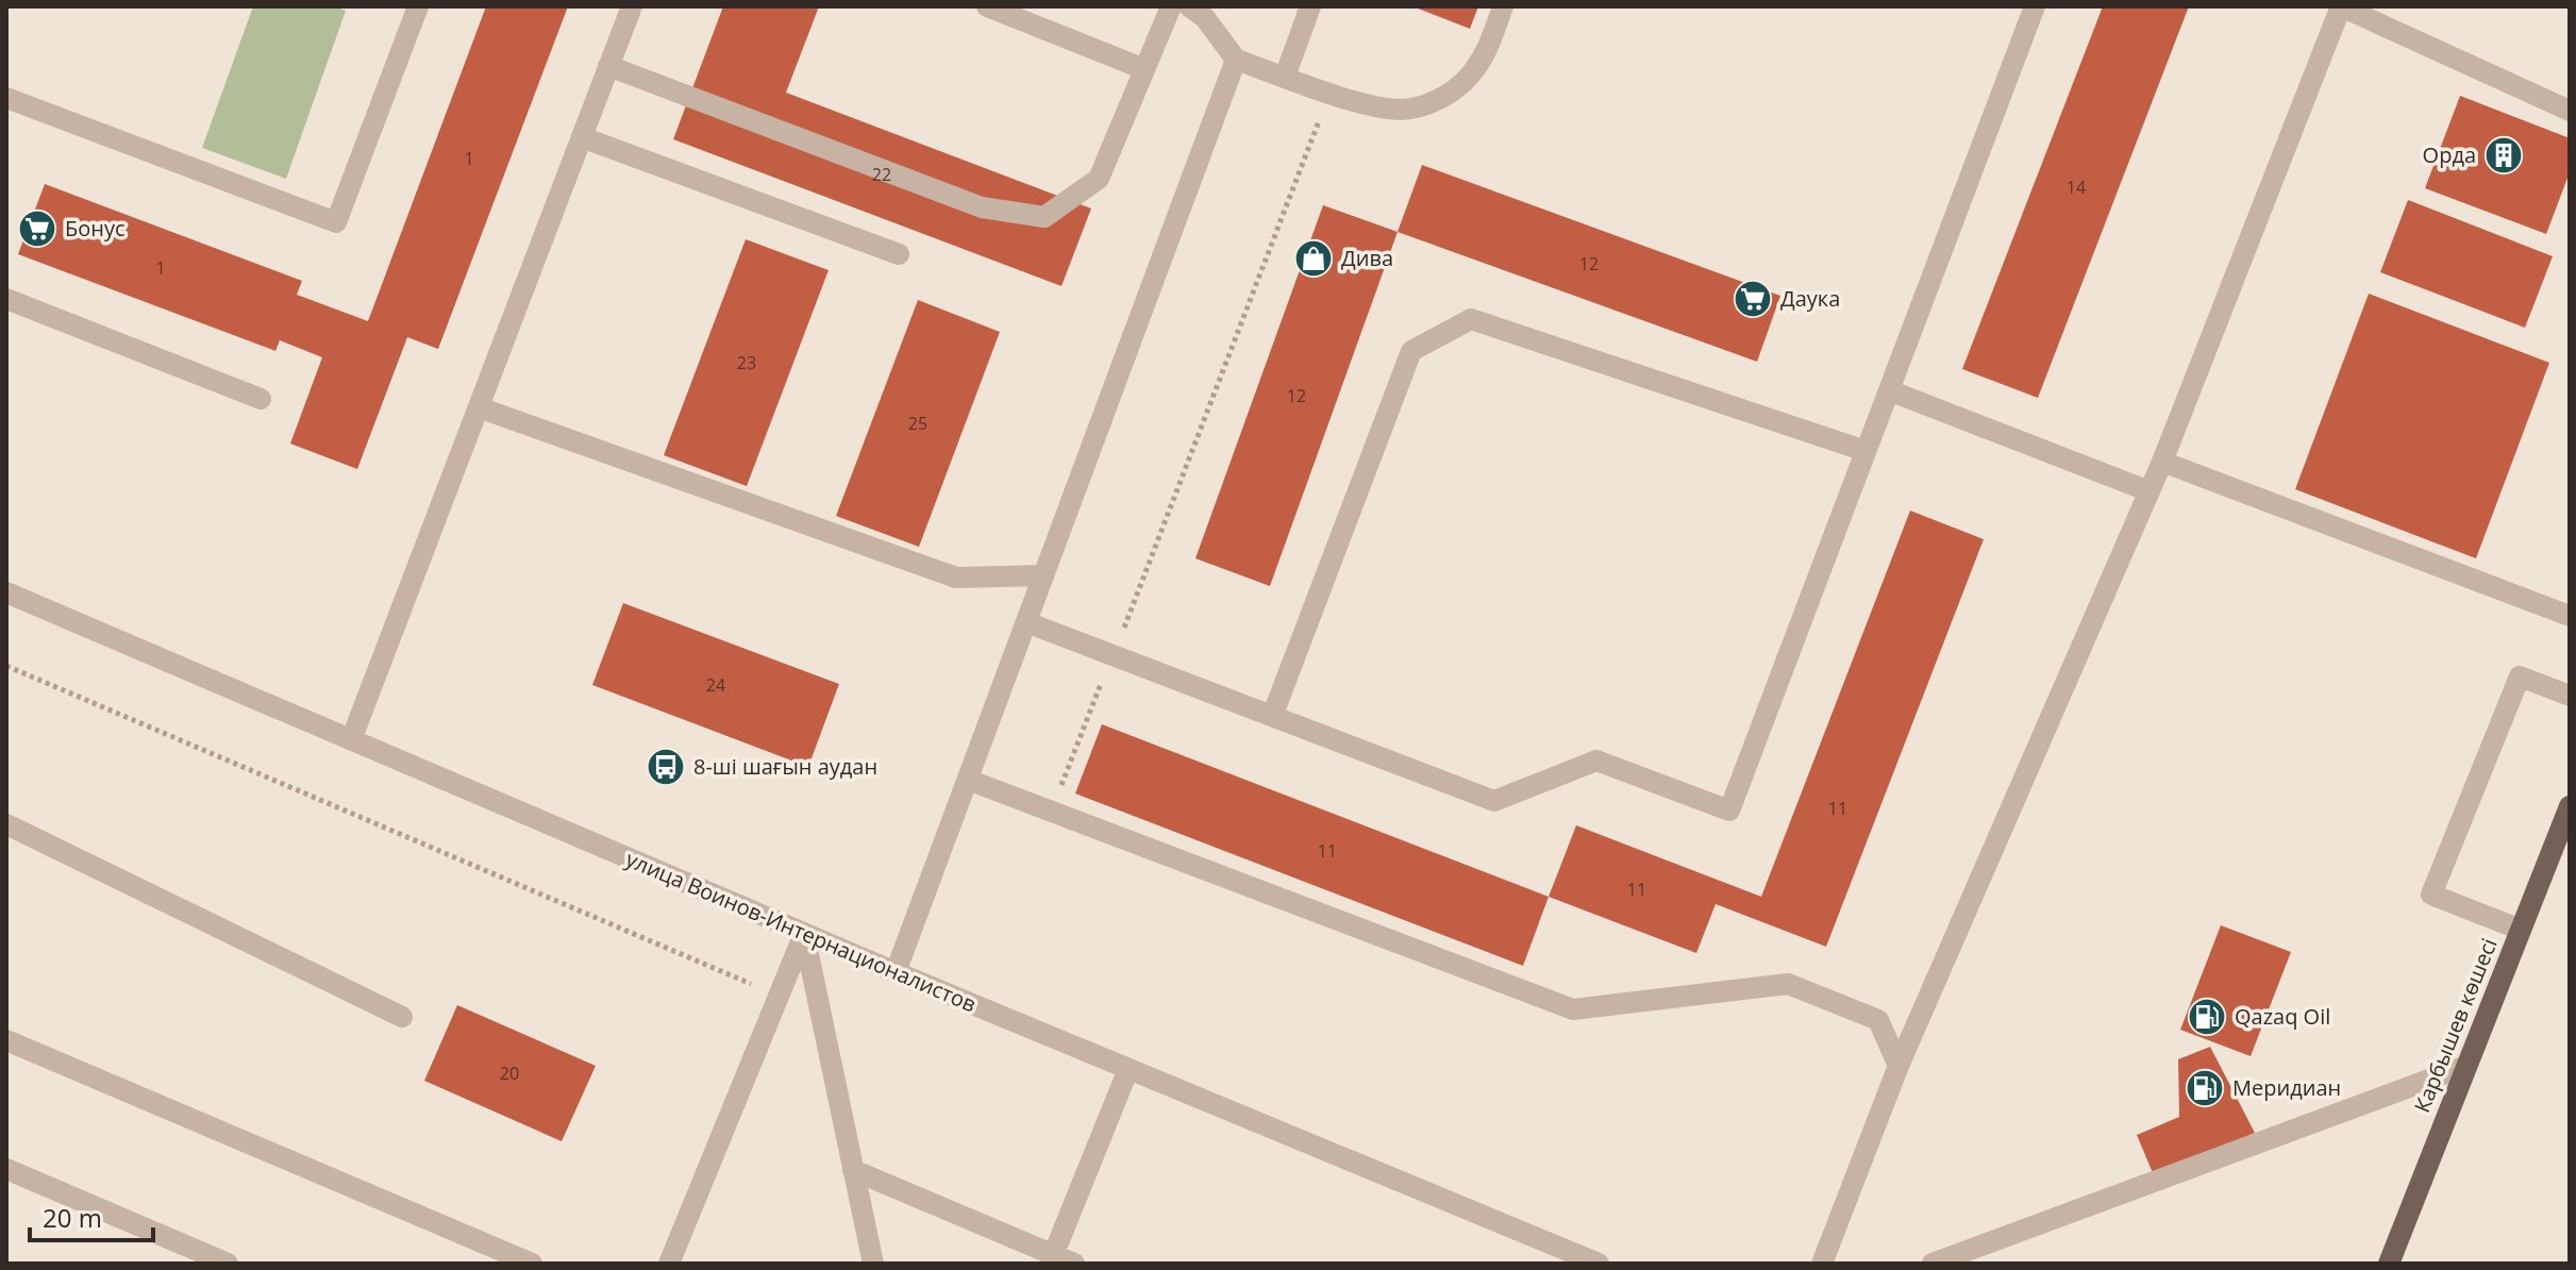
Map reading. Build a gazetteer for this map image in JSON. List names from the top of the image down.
{
  "streets": {
    "main road": ["Карбышев көшесі"],
    "street": ["улица Воинов-Интернационалистов"]
  },
  "places": {
    "building": ["Орда"],
    "supermarket": ["Бонус", "Даука"],
    "shop": ["Дива"],
    "bus stop": ["8-ші шағын аудан"],
    "fuel station": ["Qazaq Oil", "Меридиан"]
  },
  "house_numbers": [
    "1",
    "22",
    "14",
    "12",
    "1",
    "23",
    "12",
    "25",
    "24",
    "11",
    "11",
    "11",
    "20"
  ],
  "scale_bar": "20 m"
}
